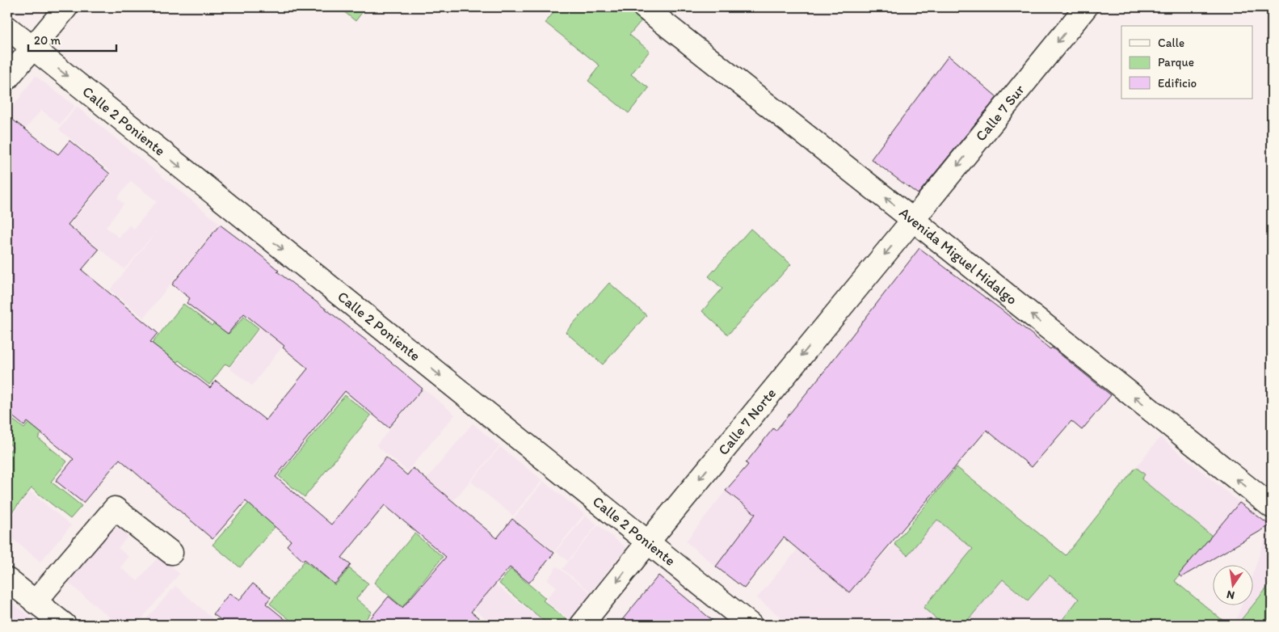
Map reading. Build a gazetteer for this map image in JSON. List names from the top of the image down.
{
  "streets": {
    "street": [
      "Calle 7 Sur",
      "Calle 2 Poniente",
      "Avenida Miguel Hidalgo",
      "Calle 7 Norte"
    ]
  },
  "crossings": [
    ["Calle 7 Sur", "Avenida Miguel Hidalgo"],
    ["Calle 7 Sur", "Calle 7 Norte"],
    ["Calle 2 Poniente", "Calle 7 Norte"],
    ["Avenida Miguel Hidalgo", "Calle 7 Norte"]
  ],
  "one_way": [
    "Calle 7 Sur",
    "Calle 2 Poniente",
    "Avenida Miguel Hidalgo",
    "Calle 7 Norte"
  ],
  "legend": ["Calle", "Parque", "Edificio"],
  "scale_bar": "20 m",
  "north": "bottom"
}
